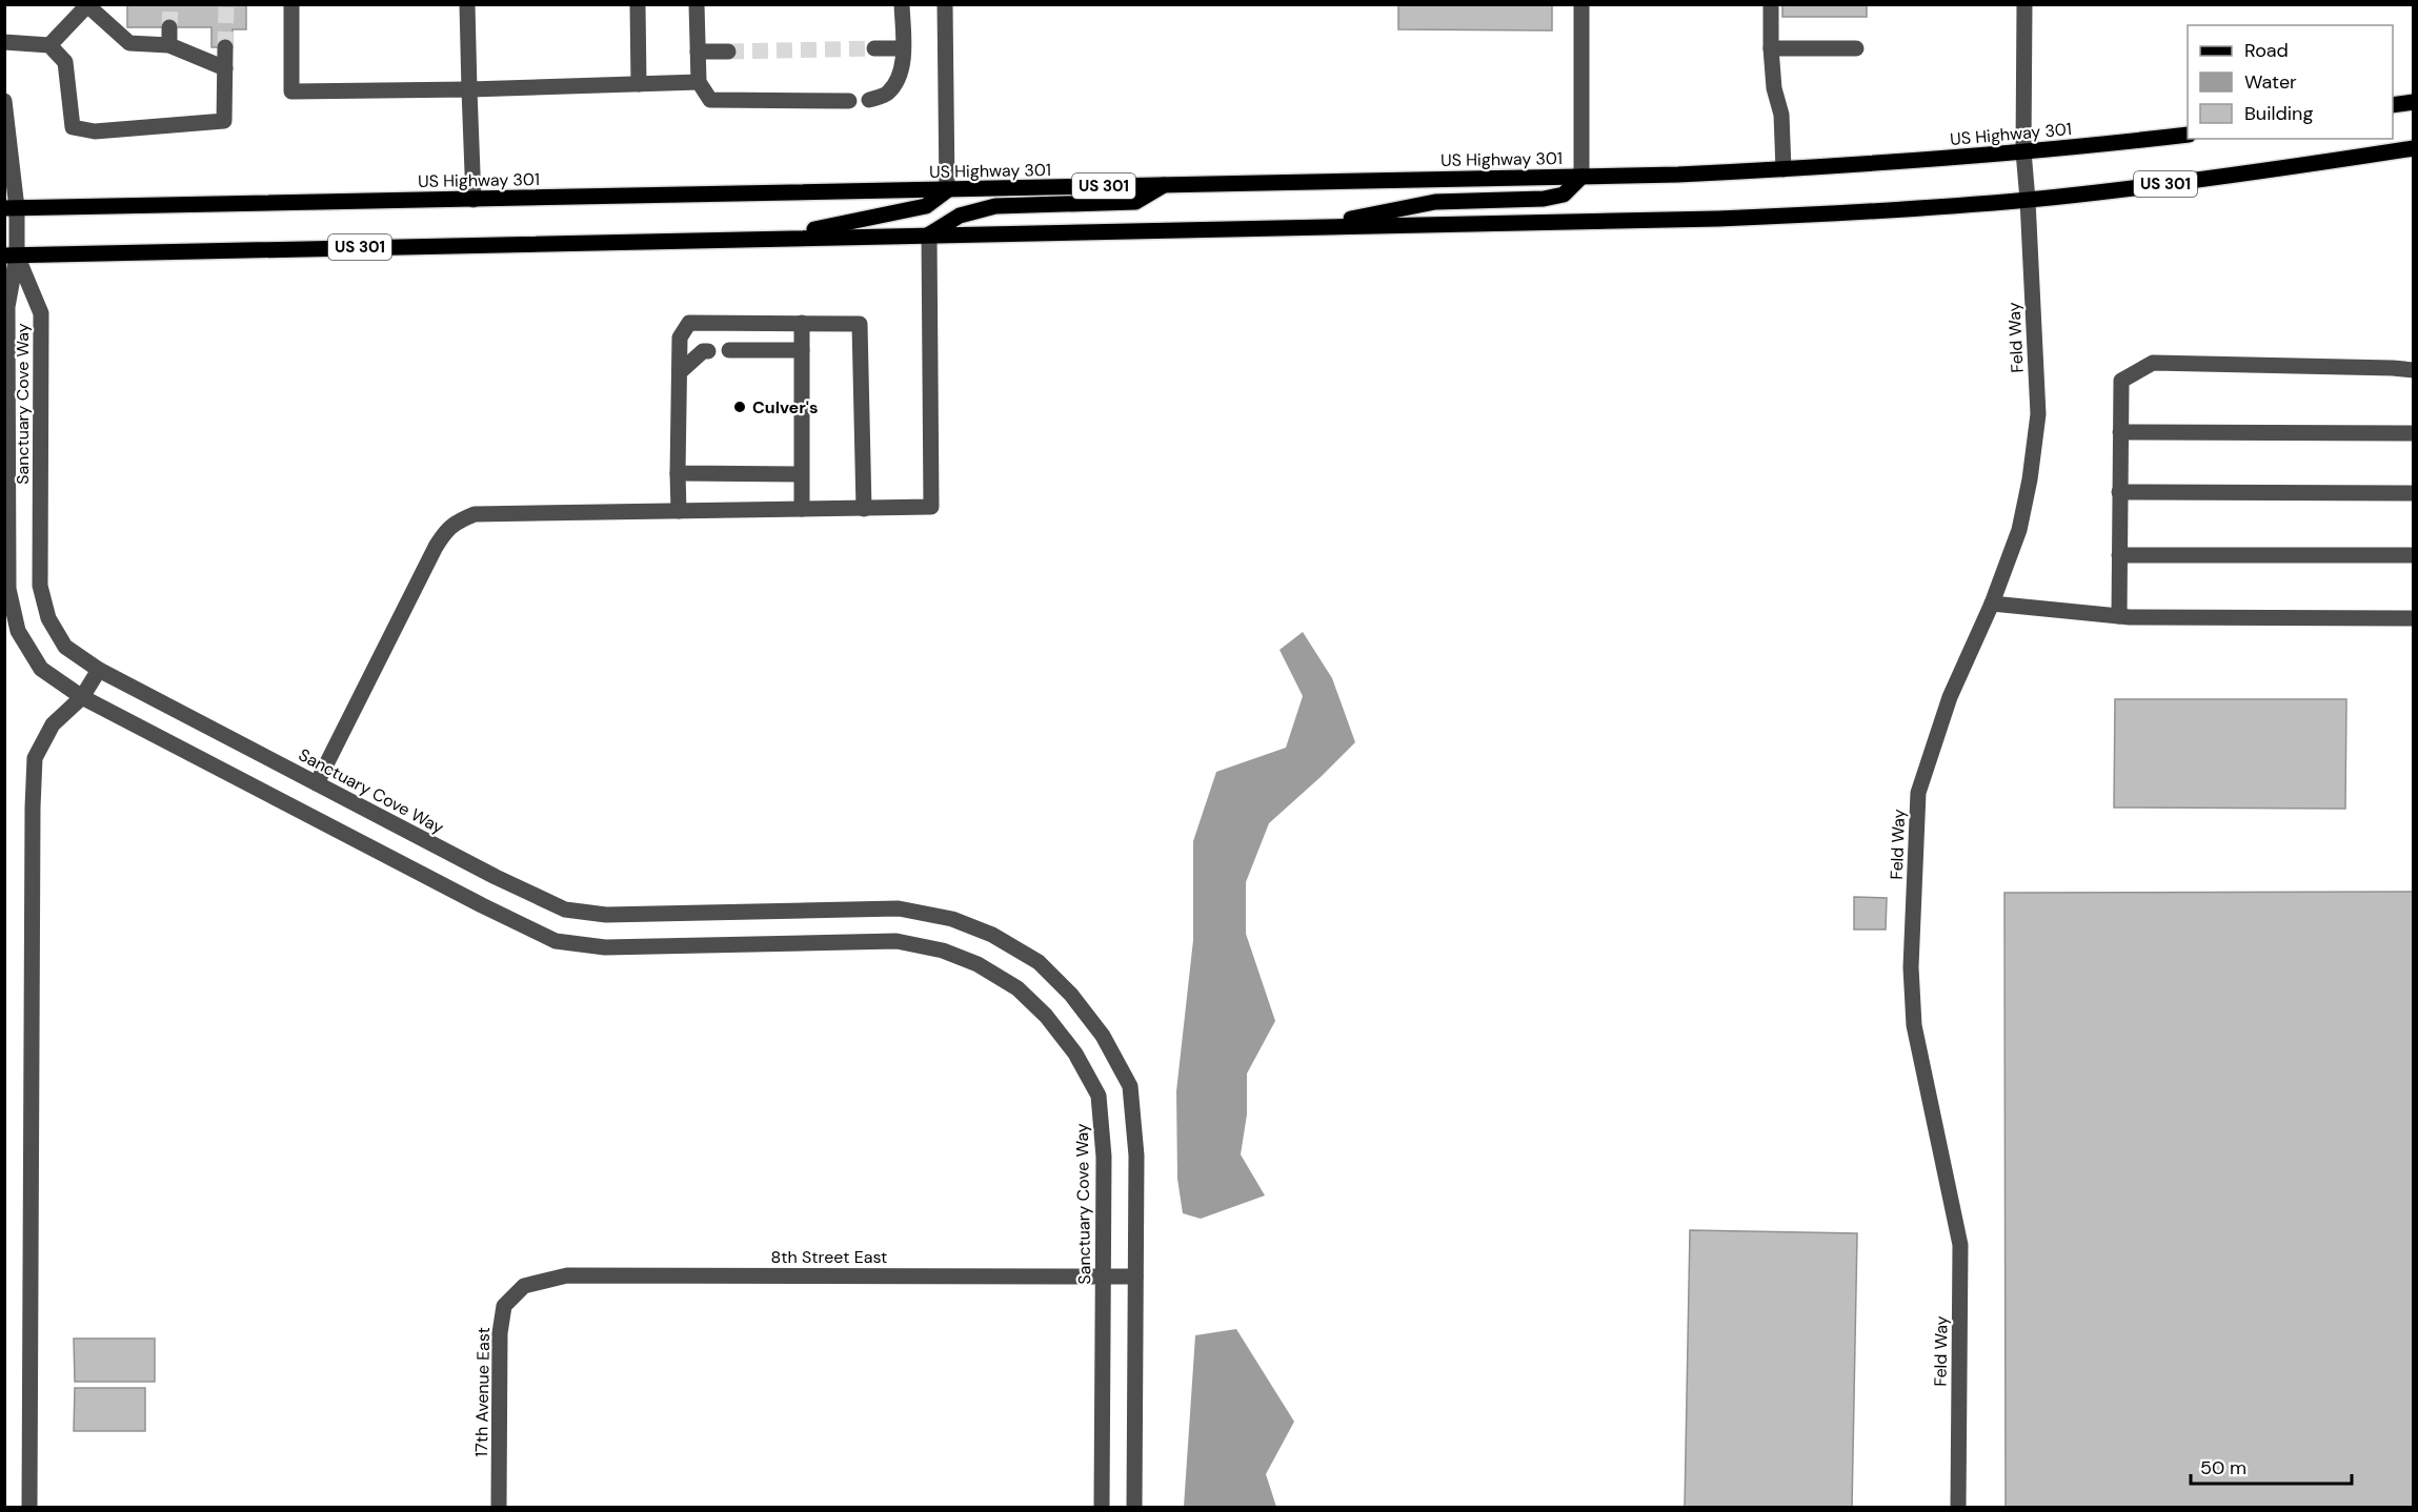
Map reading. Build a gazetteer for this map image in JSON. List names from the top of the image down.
{
  "streets": {
    "main road": ["US Highway 301", "US 301"],
    "street": [
      "Feld Way",
      "Sanctuary Cove Way",
      "8th Street East",
      "17th Avenue East"
    ]
  },
  "crossings": [
    ["US Highway 301", "Feld Way"],
    ["US 301", "Feld Way"],
    ["US 301", "Sanctuary Cove Way"],
    ["Sanctuary Cove Way", "8th Street East"],
    ["8th Street East", "17th Avenue East"]
  ],
  "places": ["Culver's"],
  "legend": ["Road", "Water", "Building"],
  "scale_bar": "50 m"
}
